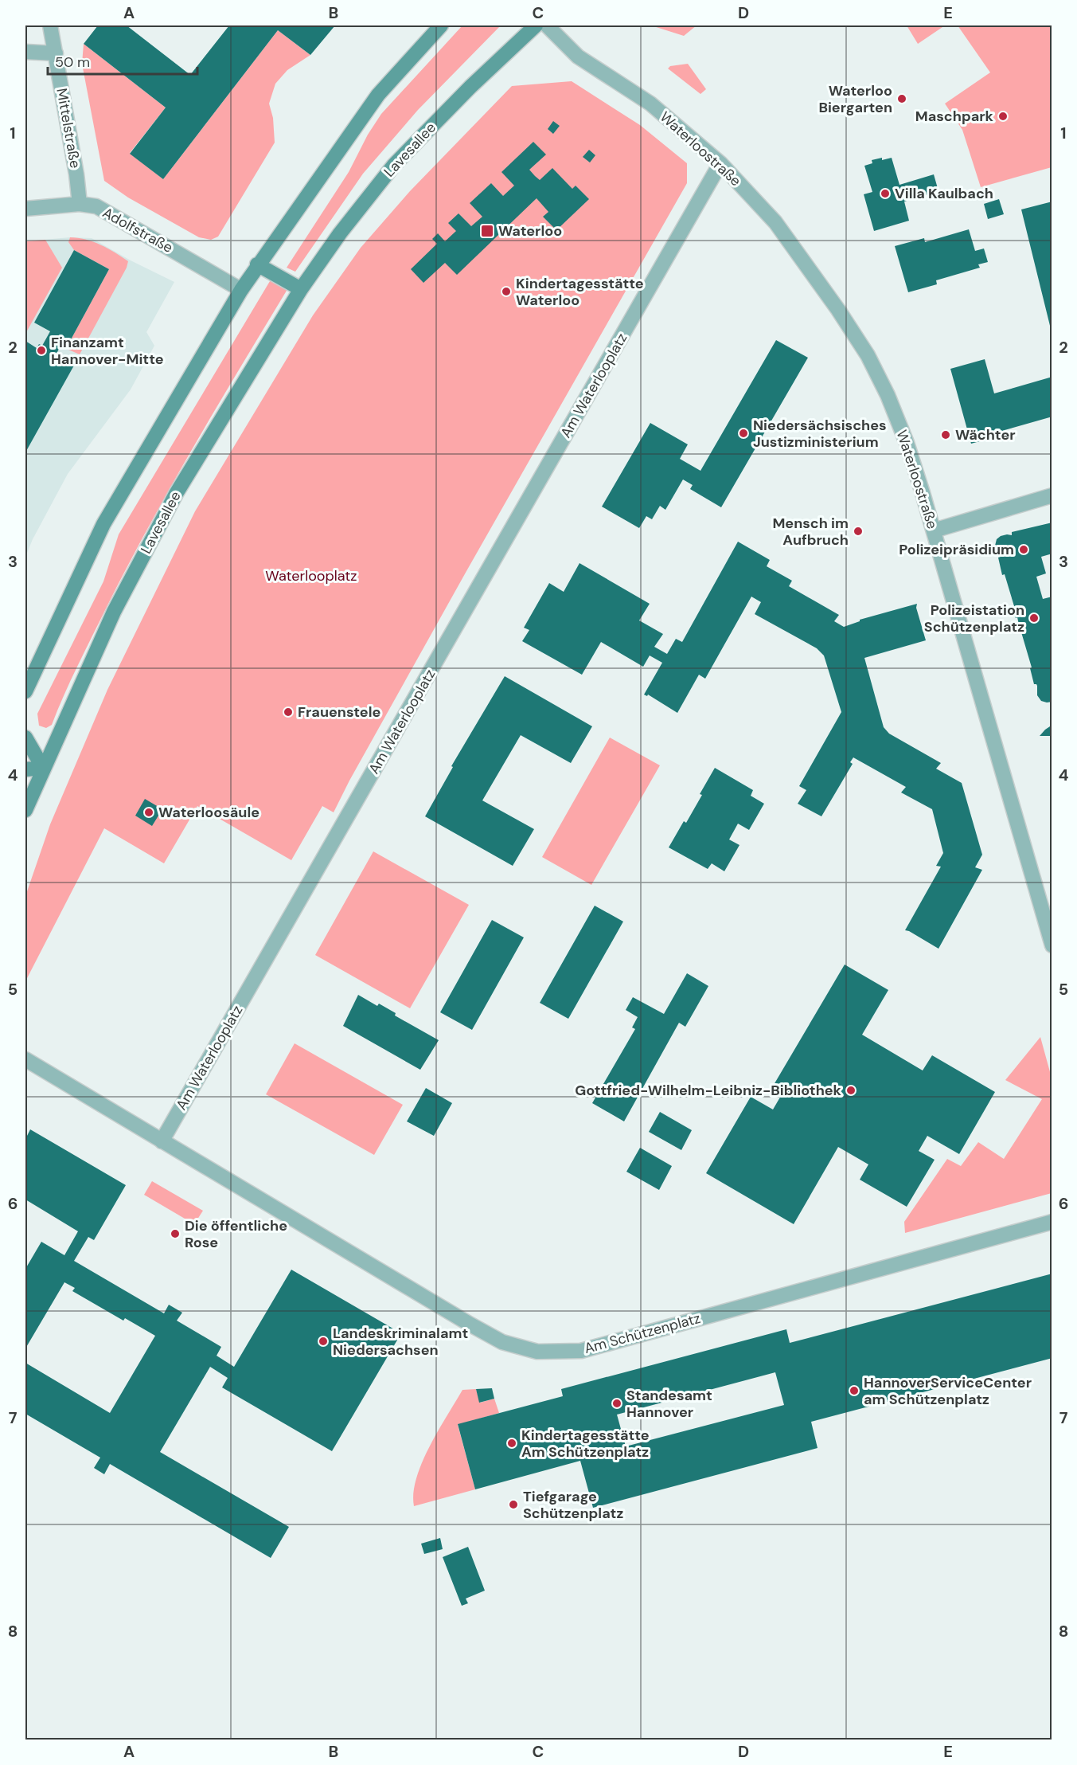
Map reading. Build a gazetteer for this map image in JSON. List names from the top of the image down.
{
  "streets": {
    "main road": ["Lavesallee"],
    "street": [
      "Mittelstraße",
      "Waterloostraße",
      "Adolfstraße",
      "Am Waterlooplatz",
      "Am Schützenplatz"
    ]
  },
  "crossings": [
    ["Mittelstraße", "Adolfstraße"],
    ["Waterloostraße", "Am Waterlooplatz"],
    ["Am Waterlooplatz", "Am Schützenplatz"]
  ],
  "parks": ["Waterlooplatz"],
  "places": {
    "other": [
      "Waterloo Biergarten",
      "Maschpark",
      "Villa Kaulbach",
      "Kindertagesstätte Waterloo",
      "Finanzamt Hannover-Mitte",
      "Niedersächsisches Justizministerium",
      "Wächter",
      "Mensch im Aufbruch",
      "Polizeipräsidium",
      "Polizeistation Schützenplatz",
      "Frauenstele",
      "Waterloosäule",
      "Gottfried-Wilhelm-Leibniz-Bibliothek",
      "Die öffentliche Rose",
      "Landeskriminalamt Niedersachsen",
      "HannoverServiceCenter am Schützenplatz",
      "Standesamt Hannover",
      "Kindertagesstätte Am Schützenplatz",
      "Tiefgarage Schützenplatz"
    ],
    "transit": ["Waterloo"]
  },
  "scale_bar": "50 m",
  "grid": {
    "columns": [
      "A",
      "B",
      "C",
      "D",
      "E"
    ],
    "rows": [
      "1",
      "2",
      "3",
      "4",
      "5",
      "6",
      "7",
      "8"
    ]
  }
}
